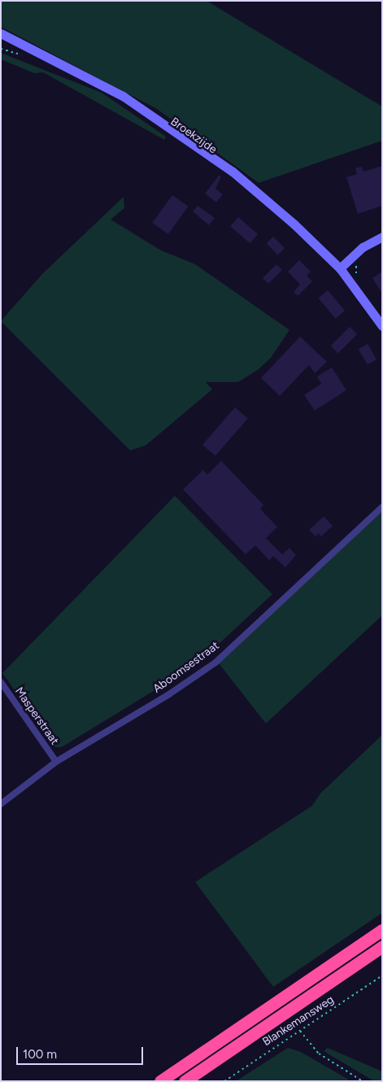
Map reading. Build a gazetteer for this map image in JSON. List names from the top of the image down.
{
  "streets": {
    "street": ["Broekzijde", "Aboomsestraat", "Masperstraat"],
    "path": ["Blankemansweg"]
  },
  "crossings": [
    ["Aboomsestraat", "Masperstraat"]
  ],
  "scale_bar": "100 m"
}
